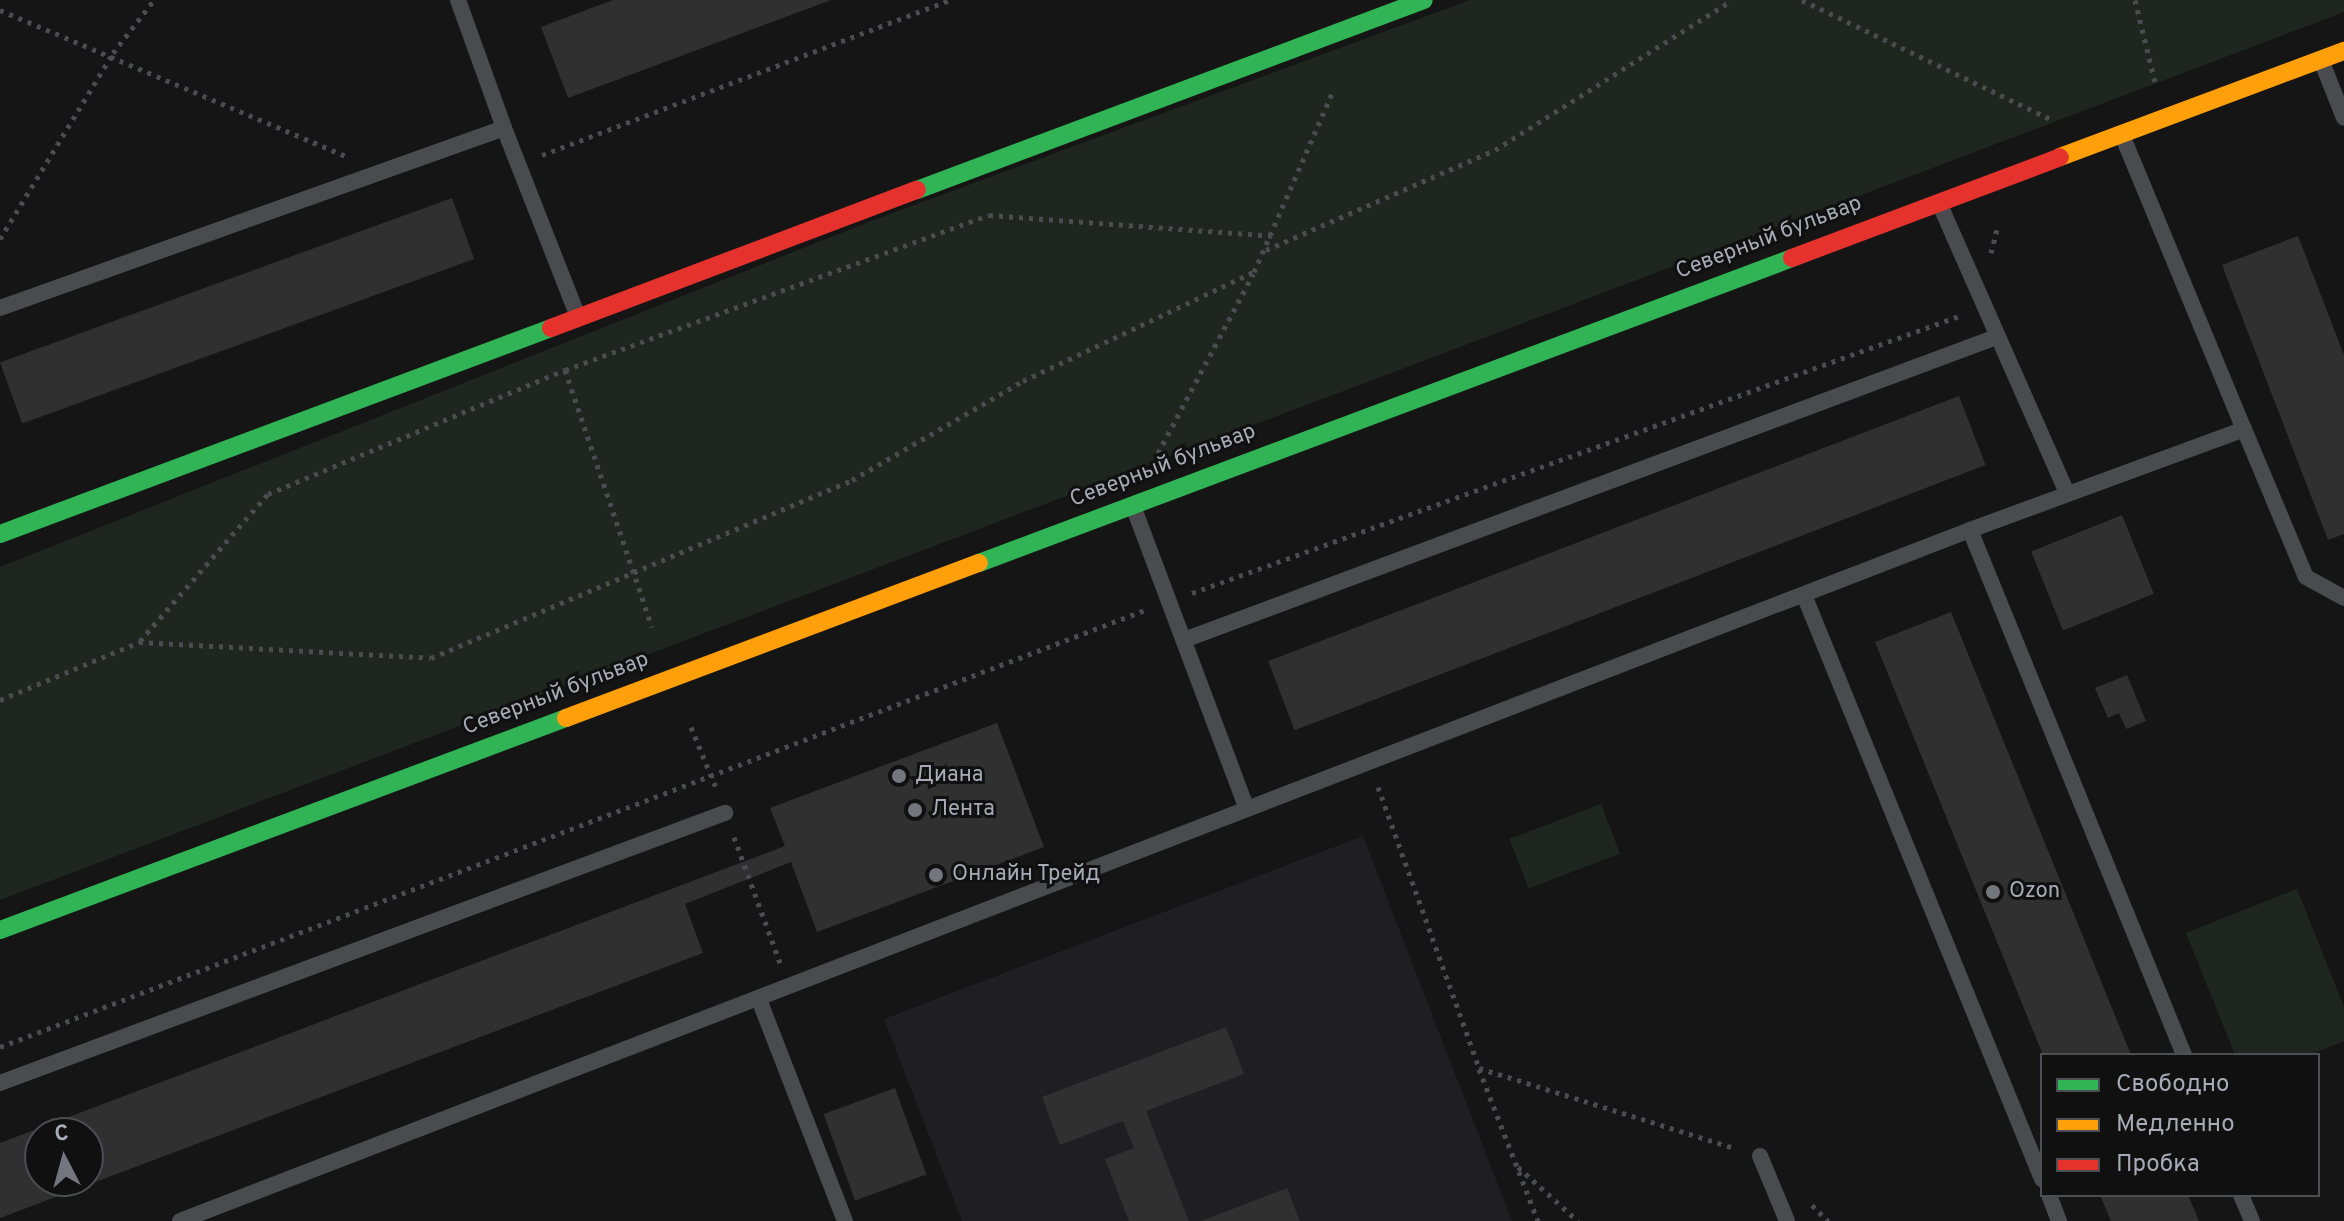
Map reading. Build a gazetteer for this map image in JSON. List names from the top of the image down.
{
  "streets": {
    "main road": ["Северный бульвар"]
  },
  "places": [
    "Диана",
    "Лента",
    "Онлайн Трейд",
    "Ozon"
  ],
  "legend": ["Свободно", "Медленно", "Пробка"],
  "north": "top"
}
